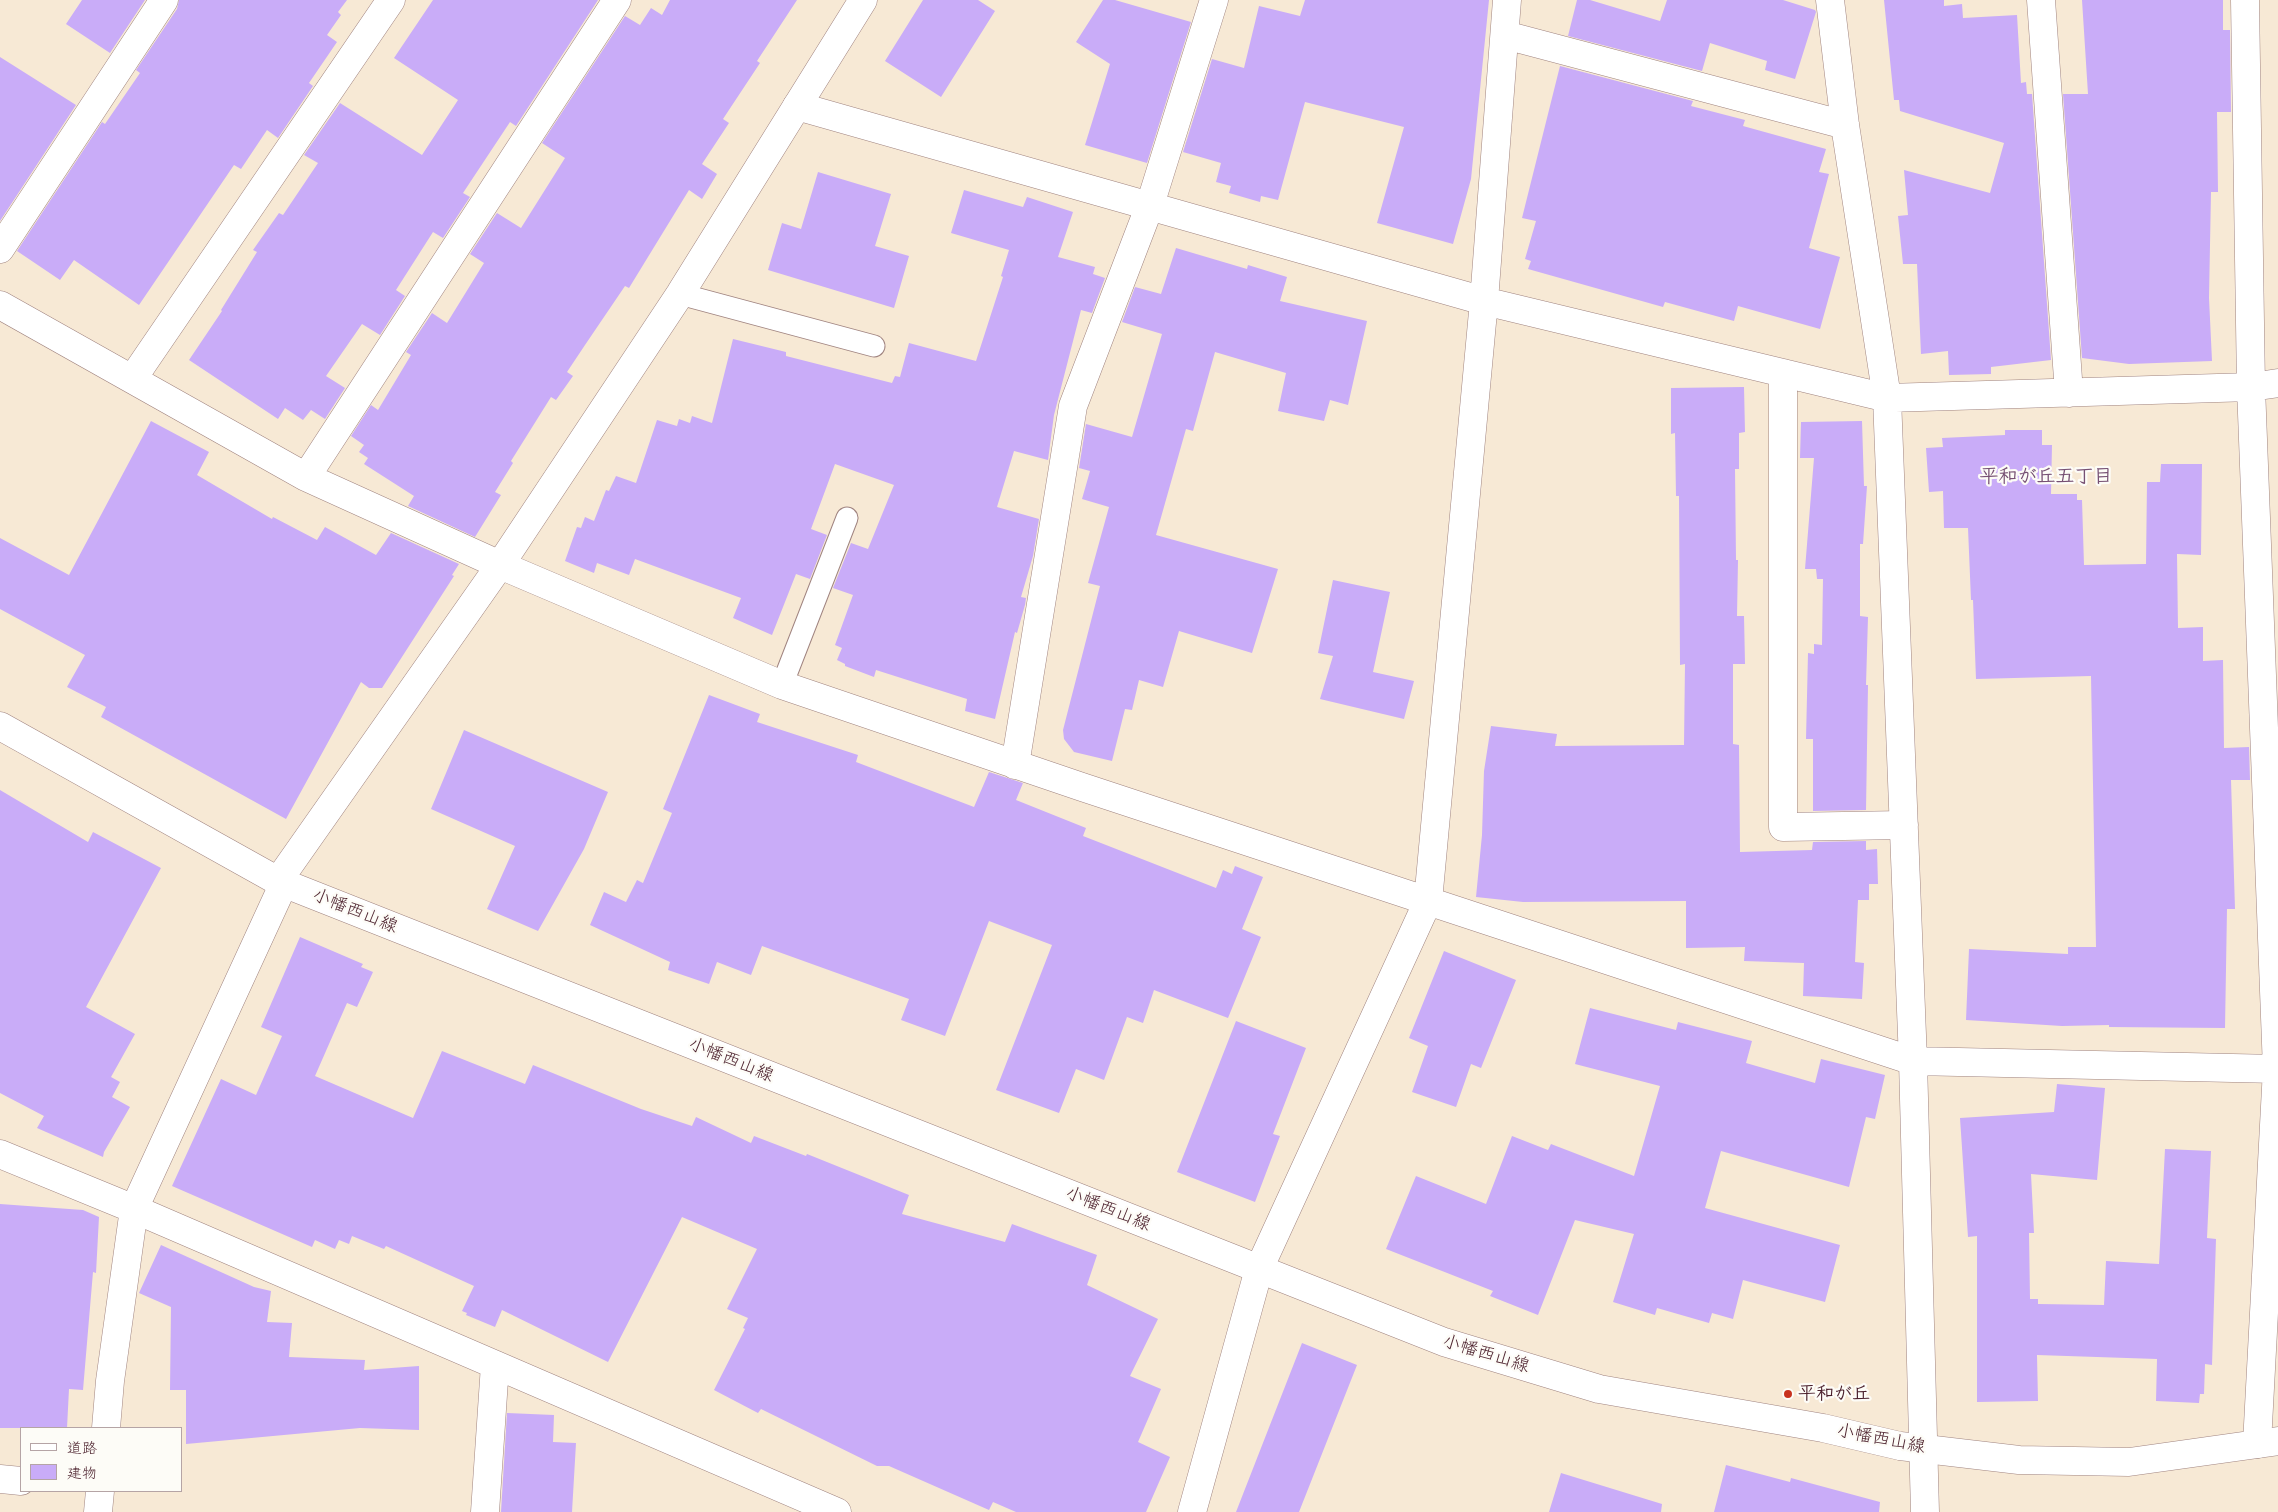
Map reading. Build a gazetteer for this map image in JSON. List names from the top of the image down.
{
  "streets": {
    "street": ["小幡西山線"]
  },
  "districts": ["平和が丘五丁目"],
  "places": ["平和が丘"],
  "legend": ["道路", "建物"]
}
